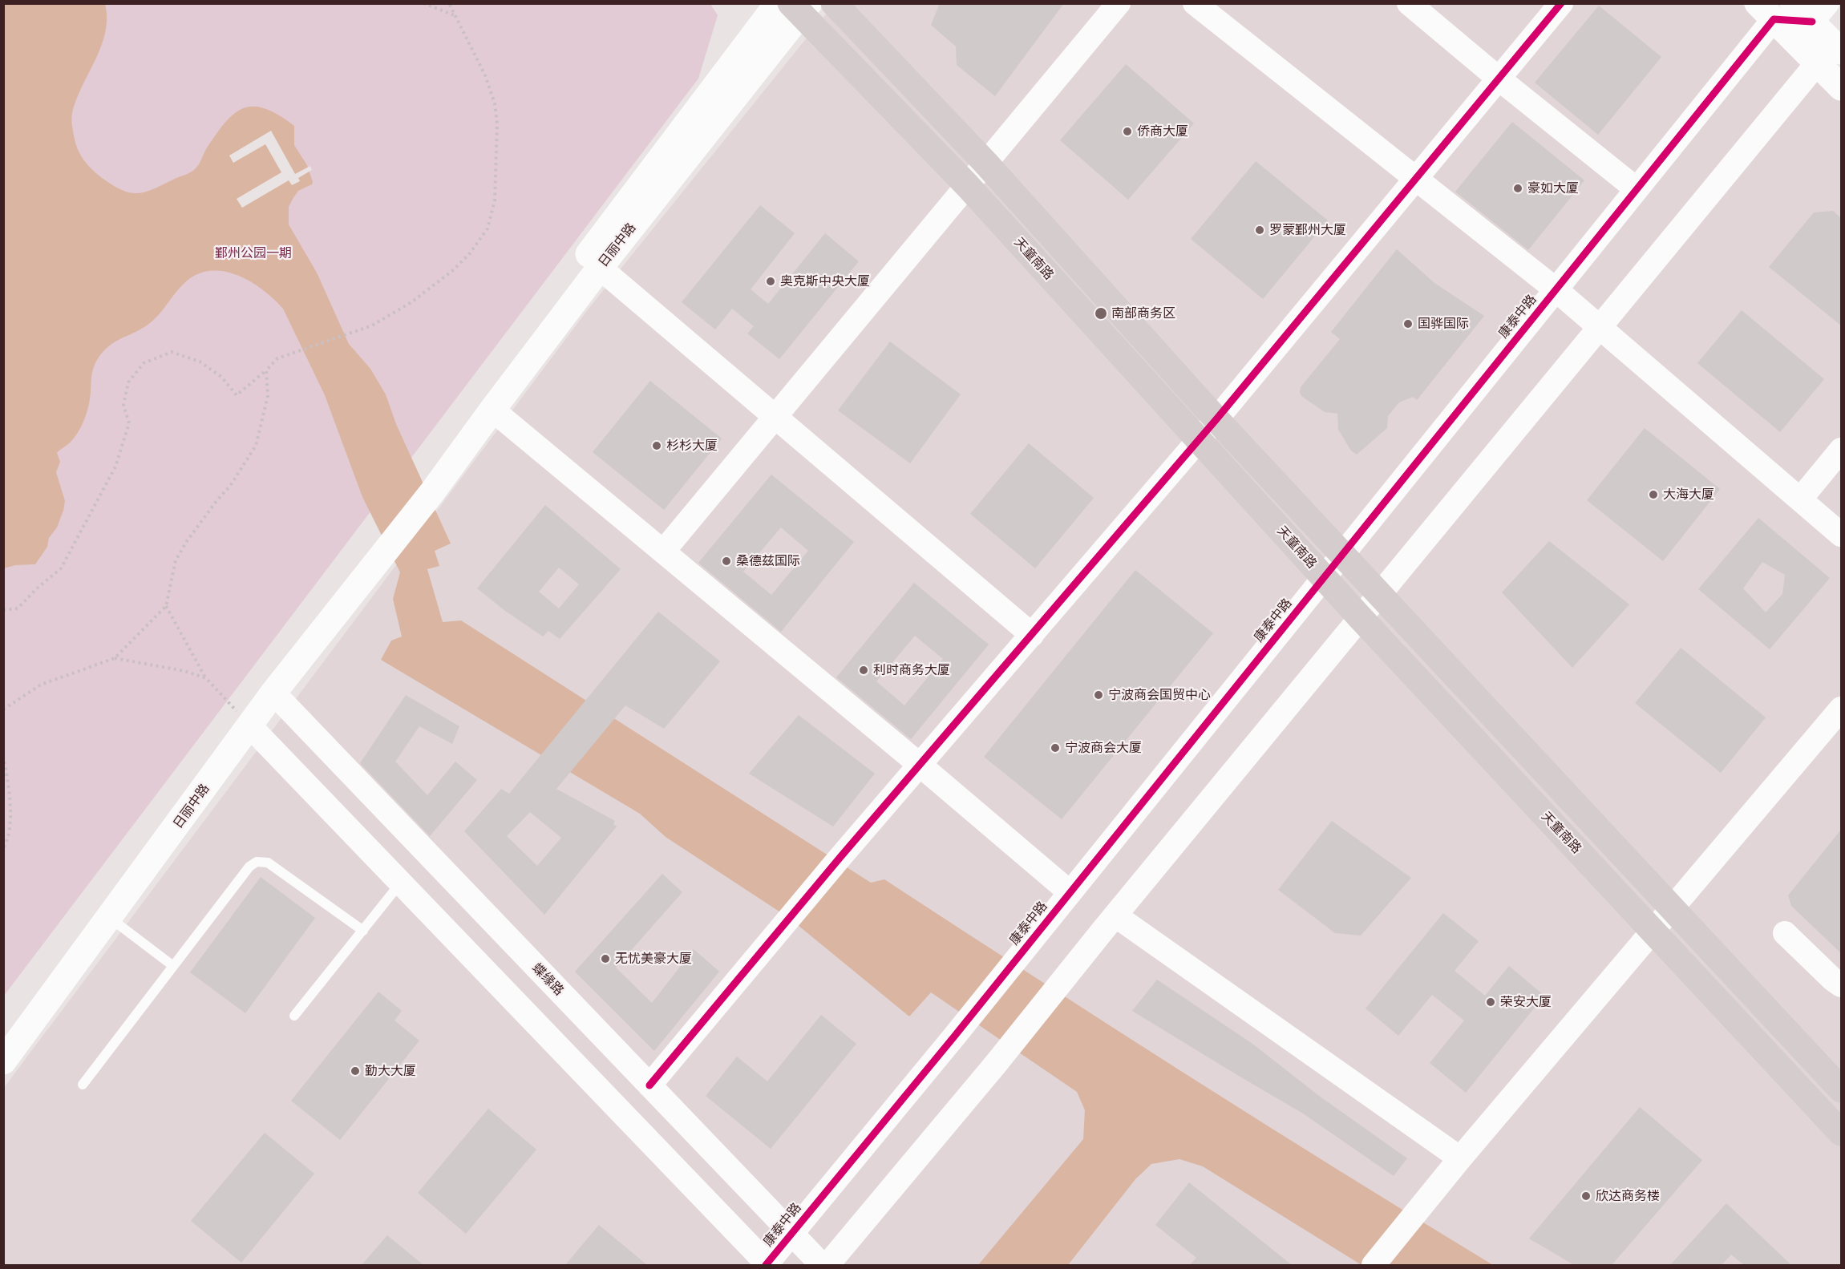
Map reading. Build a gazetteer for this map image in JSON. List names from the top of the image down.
{
  "streets": {
    "main road": ["日丽中路", "天童南路"],
    "street": ["康泰中路", "蝶缘路"]
  },
  "crossings": [
    ["日丽中路", "天童南路"],
    ["日丽中路", "蝶缘路"],
    ["天童南路", "康泰中路"],
    ["康泰中路", "蝶缘路"]
  ],
  "parks": ["鄞州公园一期"],
  "places": [
    "侨商大厦",
    "豪如大厦",
    "罗蒙鄞州大厦",
    "奥克斯中央大厦",
    "南部商务区",
    "国骅国际",
    "杉杉大厦",
    "大海大厦",
    "桑德兹国际",
    "利时商务大厦",
    "宁波商会国贸中心",
    "宁波商会大厦",
    "无忧美豪大厦",
    "荣安大厦",
    "勤大大厦",
    "欣达商务楼"
  ]
}
